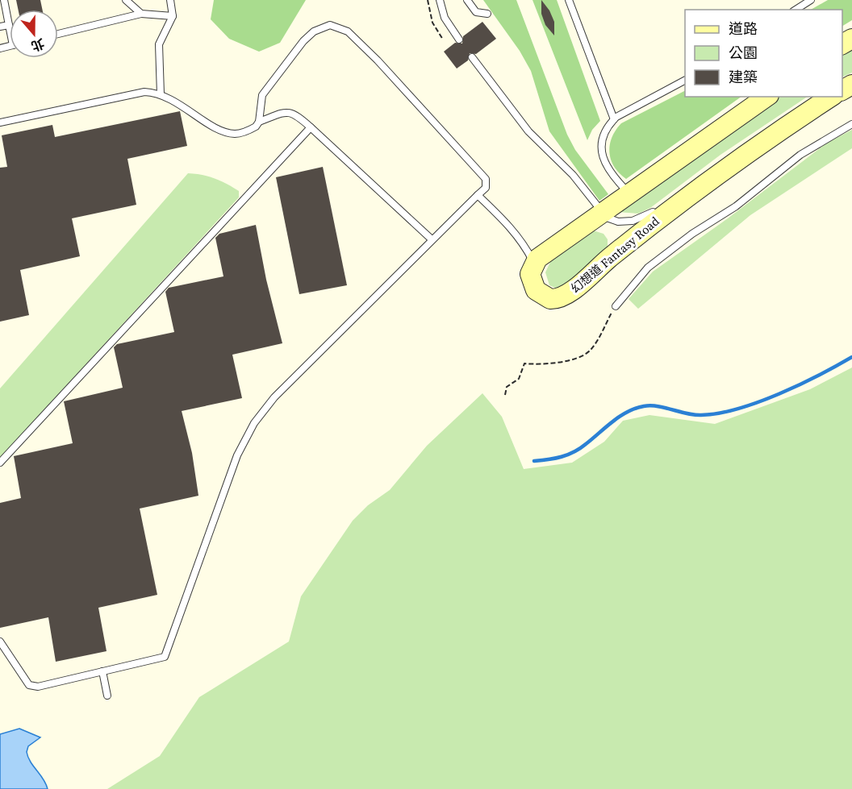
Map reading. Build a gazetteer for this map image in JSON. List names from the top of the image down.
{
  "streets": {
    "main road": ["幻想道 Fantasy Road"]
  },
  "legend": ["道路", "公園", "建築"],
  "north": "bottom"
}
